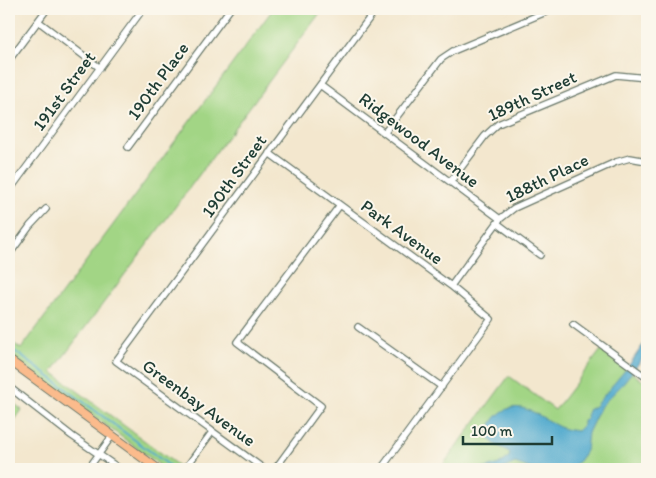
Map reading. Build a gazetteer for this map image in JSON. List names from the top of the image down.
{
  "streets": {
    "street": [
      "190th Place",
      "191st Street",
      "189th Street",
      "Ridgewood Avenue",
      "190th Street",
      "188th Place",
      "Park Avenue",
      "Greenbay Avenue"
    ]
  },
  "crossings": [
    ["189th Street", "Ridgewood Avenue"],
    ["Ridgewood Avenue", "190th Street"],
    ["Ridgewood Avenue", "188th Place"],
    ["190th Street", "Park Avenue"],
    ["190th Street", "Greenbay Avenue"],
    ["188th Place", "Park Avenue"]
  ],
  "scale_bar": "100 m"
}
